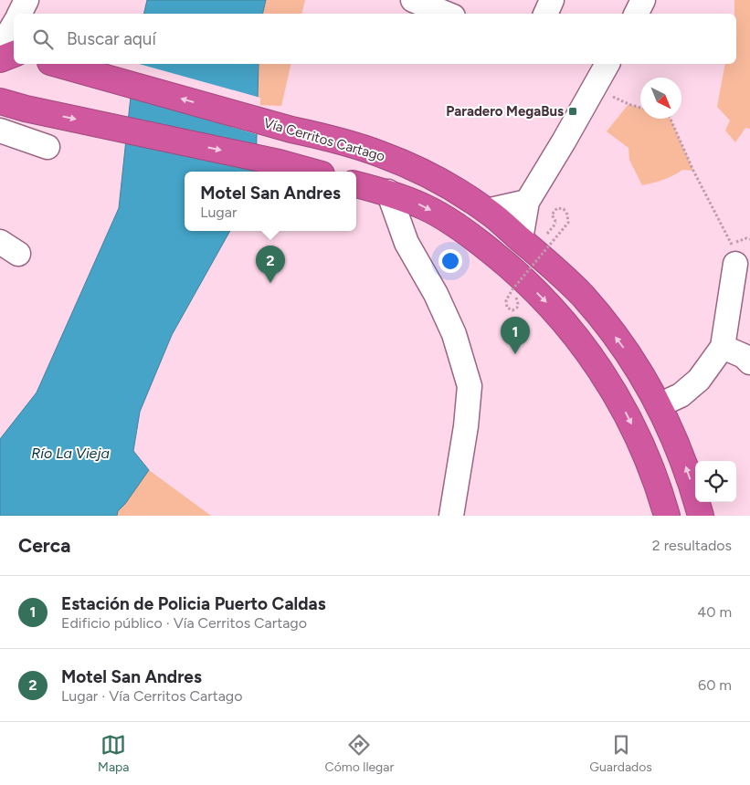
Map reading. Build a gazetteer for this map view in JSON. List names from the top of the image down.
{
  "streets": {
    "highway": ["Vía Cerritos Cartago"]
  },
  "water": ["Río La Vieja"],
  "places": {
    "transit": ["Paradero MegaBus"]
  },
  "north": "bottom right",
  "page": {
    "search": "Buscar aquí",
    "popup": ["Motel San Andres", "Lugar"],
    "pins": ["2", "1"],
    "heading": ["Cerca", "2 resultados"],
    "list": [
      {
        "mark": "1",
        "name": "Estación de Policia Puerto Caldas",
        "note": "Edificio público · Vía Cerritos Cartago",
        "value": "40 m"
      },
      {
        "mark": "2",
        "name": "Motel San Andres",
        "note": "Lugar · Vía Cerritos Cartago",
        "value": "60 m"
      }
    ],
    "nav": ["Mapa", "Cómo llegar", "Guardados"]
  }
}
